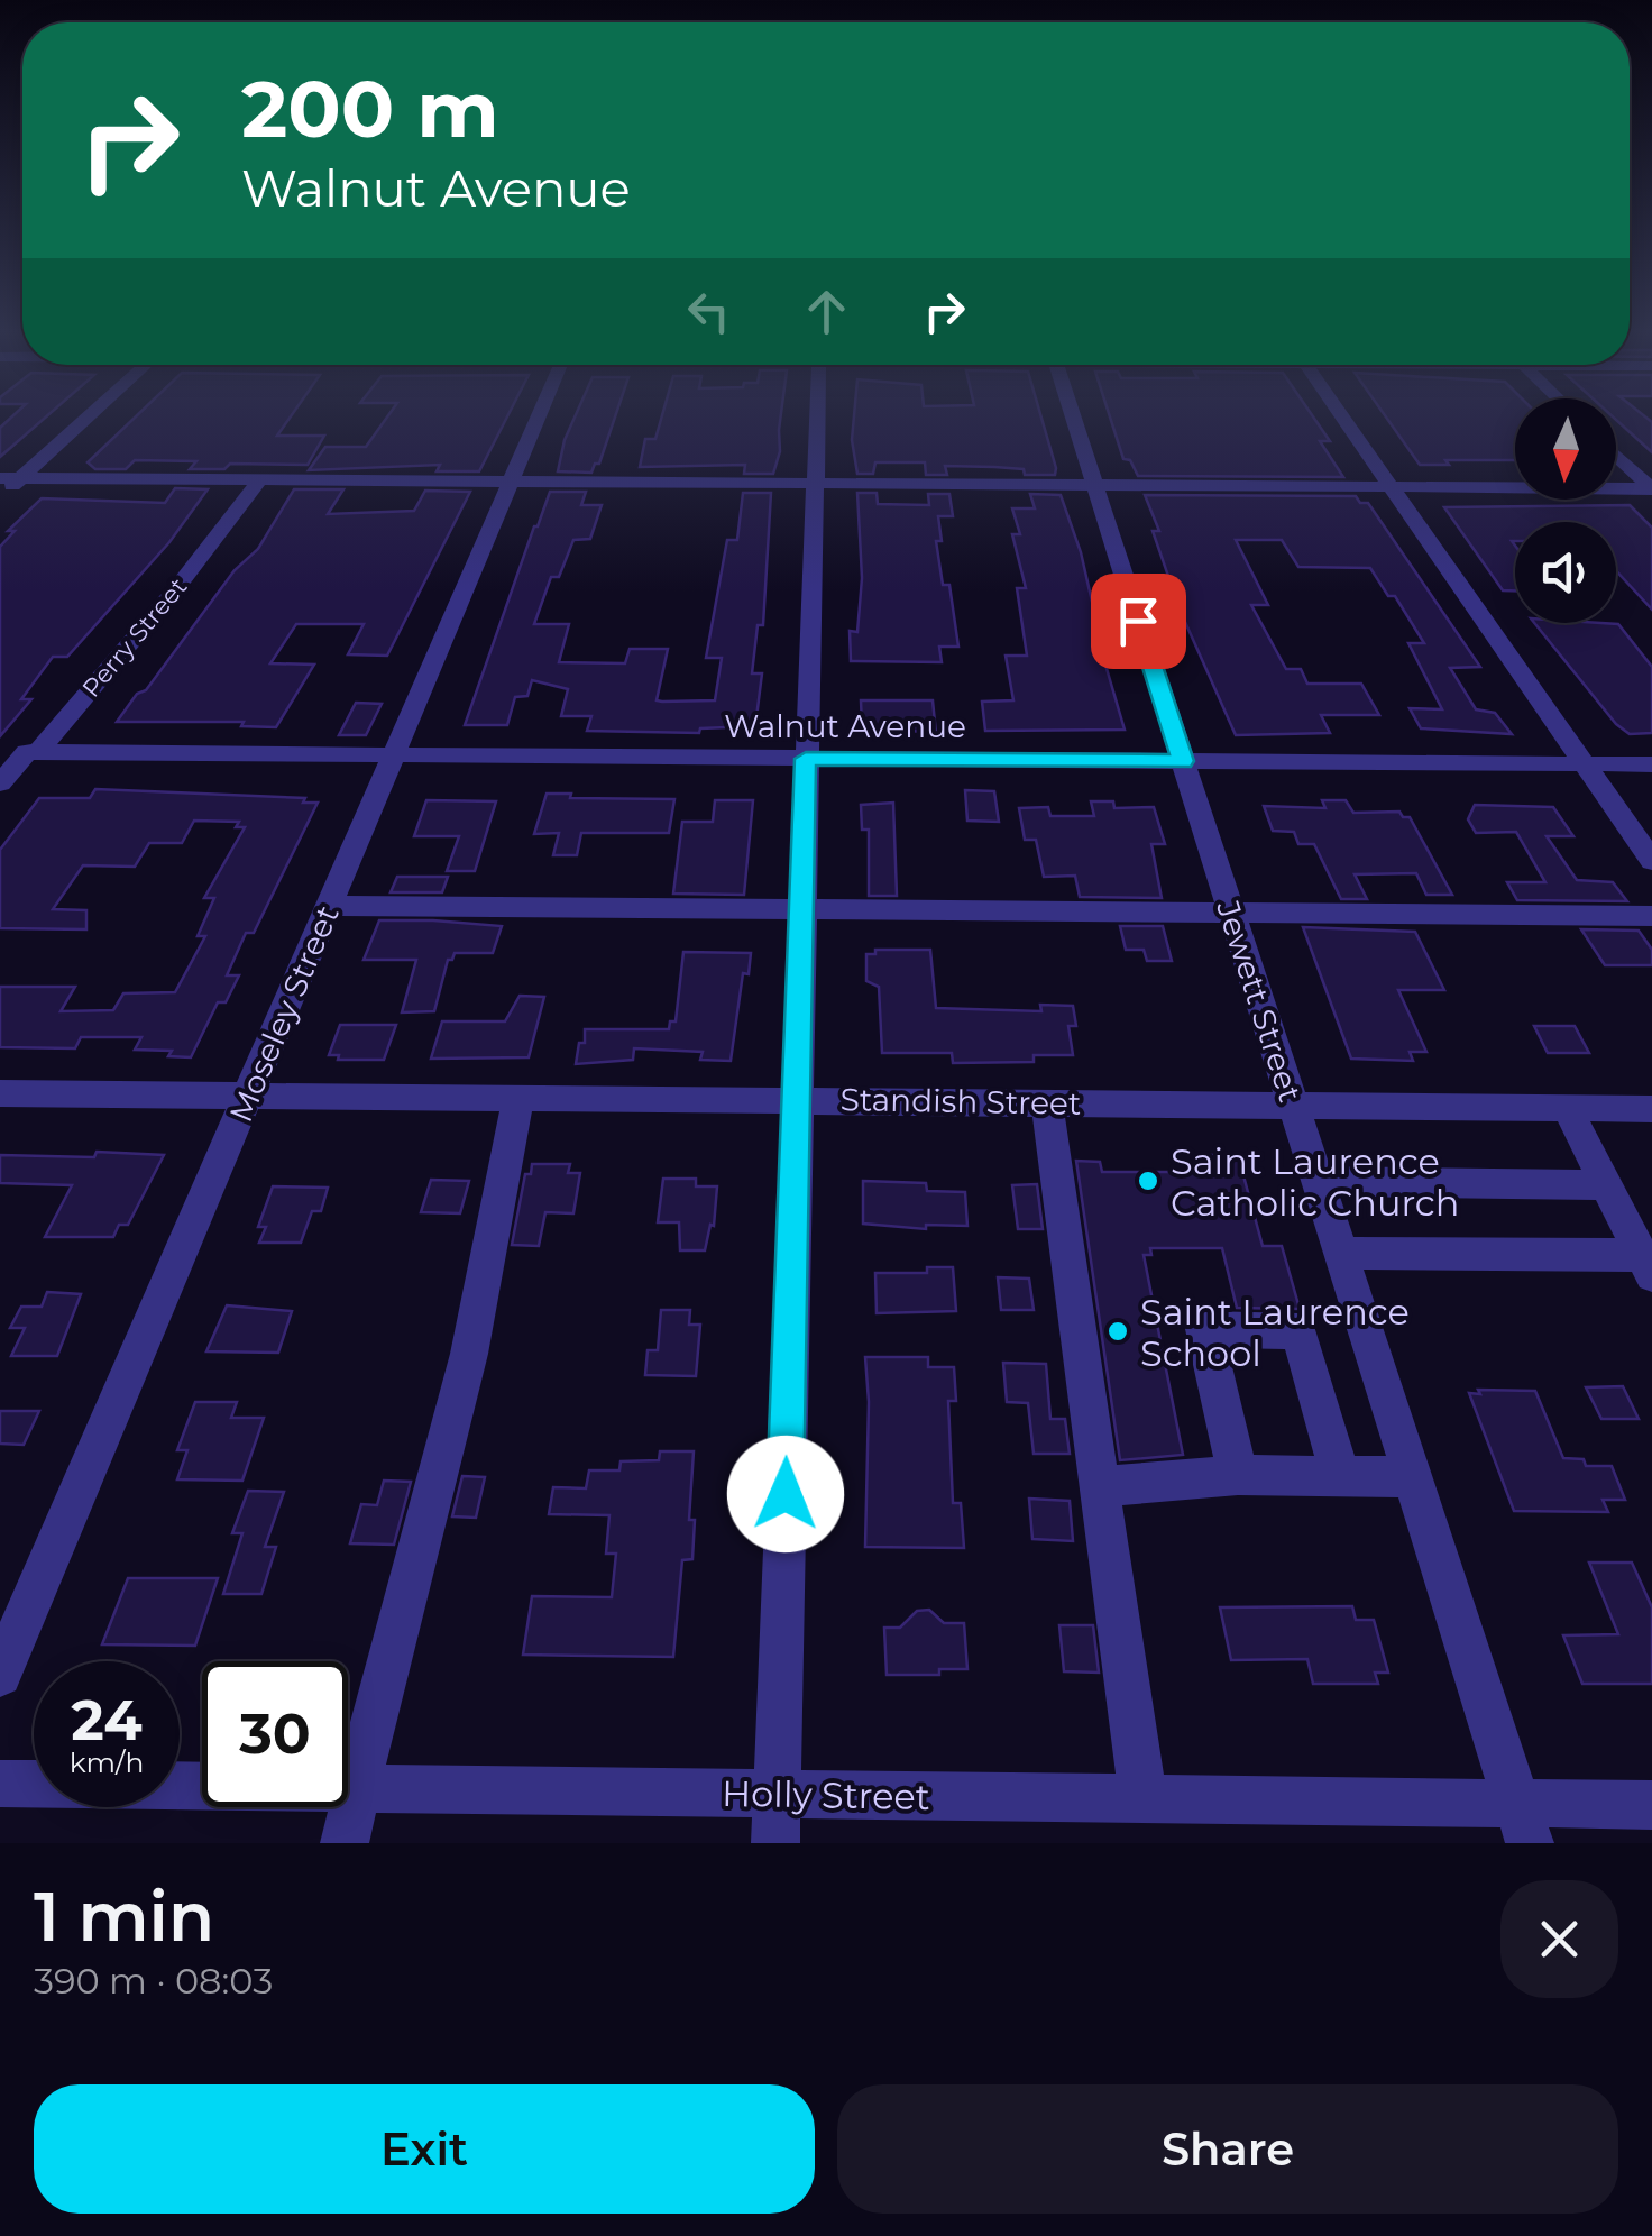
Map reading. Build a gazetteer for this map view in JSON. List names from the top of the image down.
{
  "streets": {
    "street": [
      "Perry Street",
      "Walnut Avenue",
      "Jewett Street",
      "Moseley Street",
      "Standish Street",
      "Holly Street"
    ]
  },
  "crossings": [
    ["Perry Street", "Walnut Avenue"],
    ["Walnut Avenue", "Jewett Street"],
    ["Walnut Avenue", "Moseley Street"],
    ["Jewett Street", "Standish Street"],
    ["Jewett Street", "Holly Street"],
    ["Moseley Street", "Standish Street"]
  ],
  "places": ["Saint Laurence Catholic Church", "Saint Laurence School"],
  "north": "bottom",
  "page": {
    "turn": ["200 m", "Walnut Avenue"],
    "speed": "24 km/h",
    "limit": "30",
    "heading": ["1 min", "390 m · 08:03"],
    "buttons": ["Exit", "Share"]
  }
}
